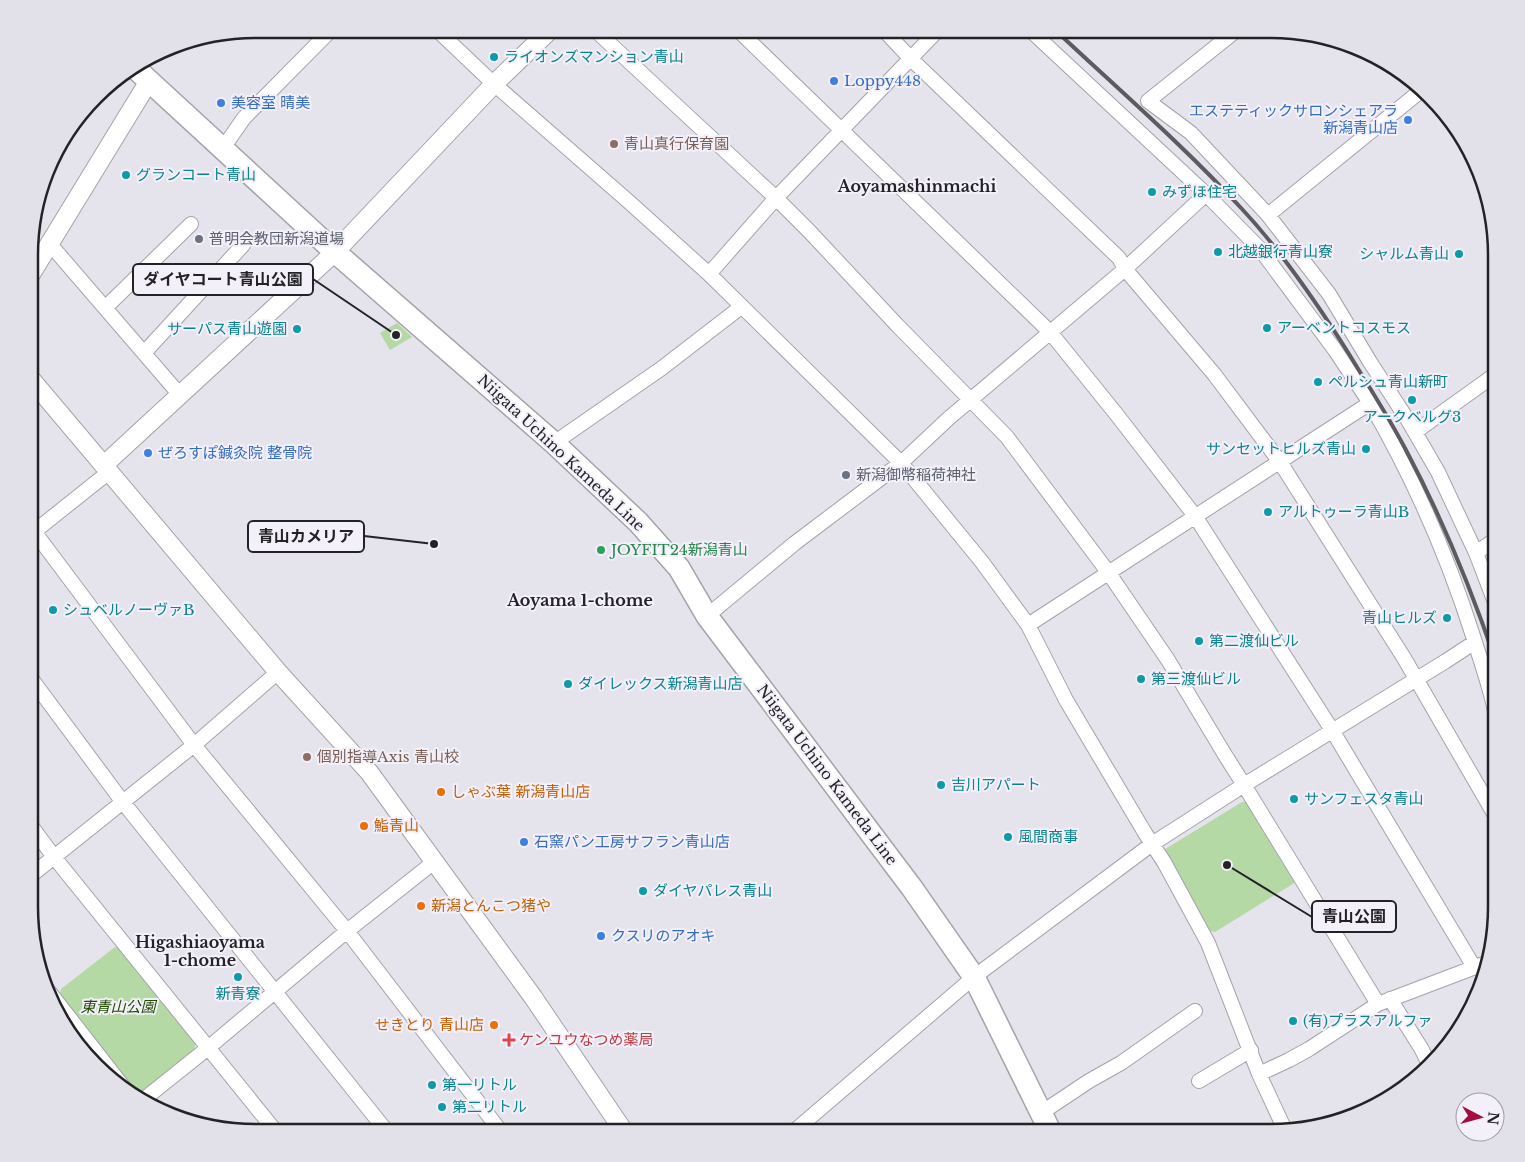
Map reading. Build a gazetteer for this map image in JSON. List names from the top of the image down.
{
  "streets": {
    "main road": ["Niigata Uchino Kameda Line"]
  },
  "districts": ["Aoyamashinmachi", "Aoyama 1-chome", "Higashiaoyama 1-chome"],
  "parks": ["東青山公園"],
  "places": {
    "other": [
      "ライオンズマンション青山",
      "Loppy448",
      "美容室 晴美",
      "エステティックサロンシェアラ 新潟青山店",
      "青山真行保育園",
      "グランコート青山",
      "みずほ住宅",
      "普明会教団新潟道場",
      "北越銀行青山寮",
      "シャルム青山",
      "アーベントコスモス",
      "サーパス青山遊園",
      "ダイヤコート青山公園",
      "ペルシュ青山新町",
      "アークベルグ3",
      "サンセットヒルズ青山",
      "ぜろすぽ鍼灸院 整骨院",
      "新潟御幣稲荷神社",
      "アルトゥーラ青山B",
      "青山カメリア",
      "JOYFIT24新潟青山",
      "シュベルノーヴァB",
      "青山ヒルズ",
      "第二渡仙ビル",
      "第三渡仙ビル",
      "ダイレックス新潟青山店",
      "個別指導Axis 青山校",
      "吉川アパート",
      "しゃぶ葉 新潟青山店",
      "サンフェスタ青山",
      "鮨青山",
      "風間商事",
      "石窯パン工房サフラン青山店",
      "青山公園",
      "ダイヤパレス青山",
      "新潟とんこつ猪や",
      "クスリのアオキ",
      "新青寮",
      "(有)プラスアルファ",
      "せきとり 青山店",
      "第一リトル",
      "第二リトル"
    ],
    "health": ["ケンユウなつめ薬局"]
  },
  "north": "right"
}
